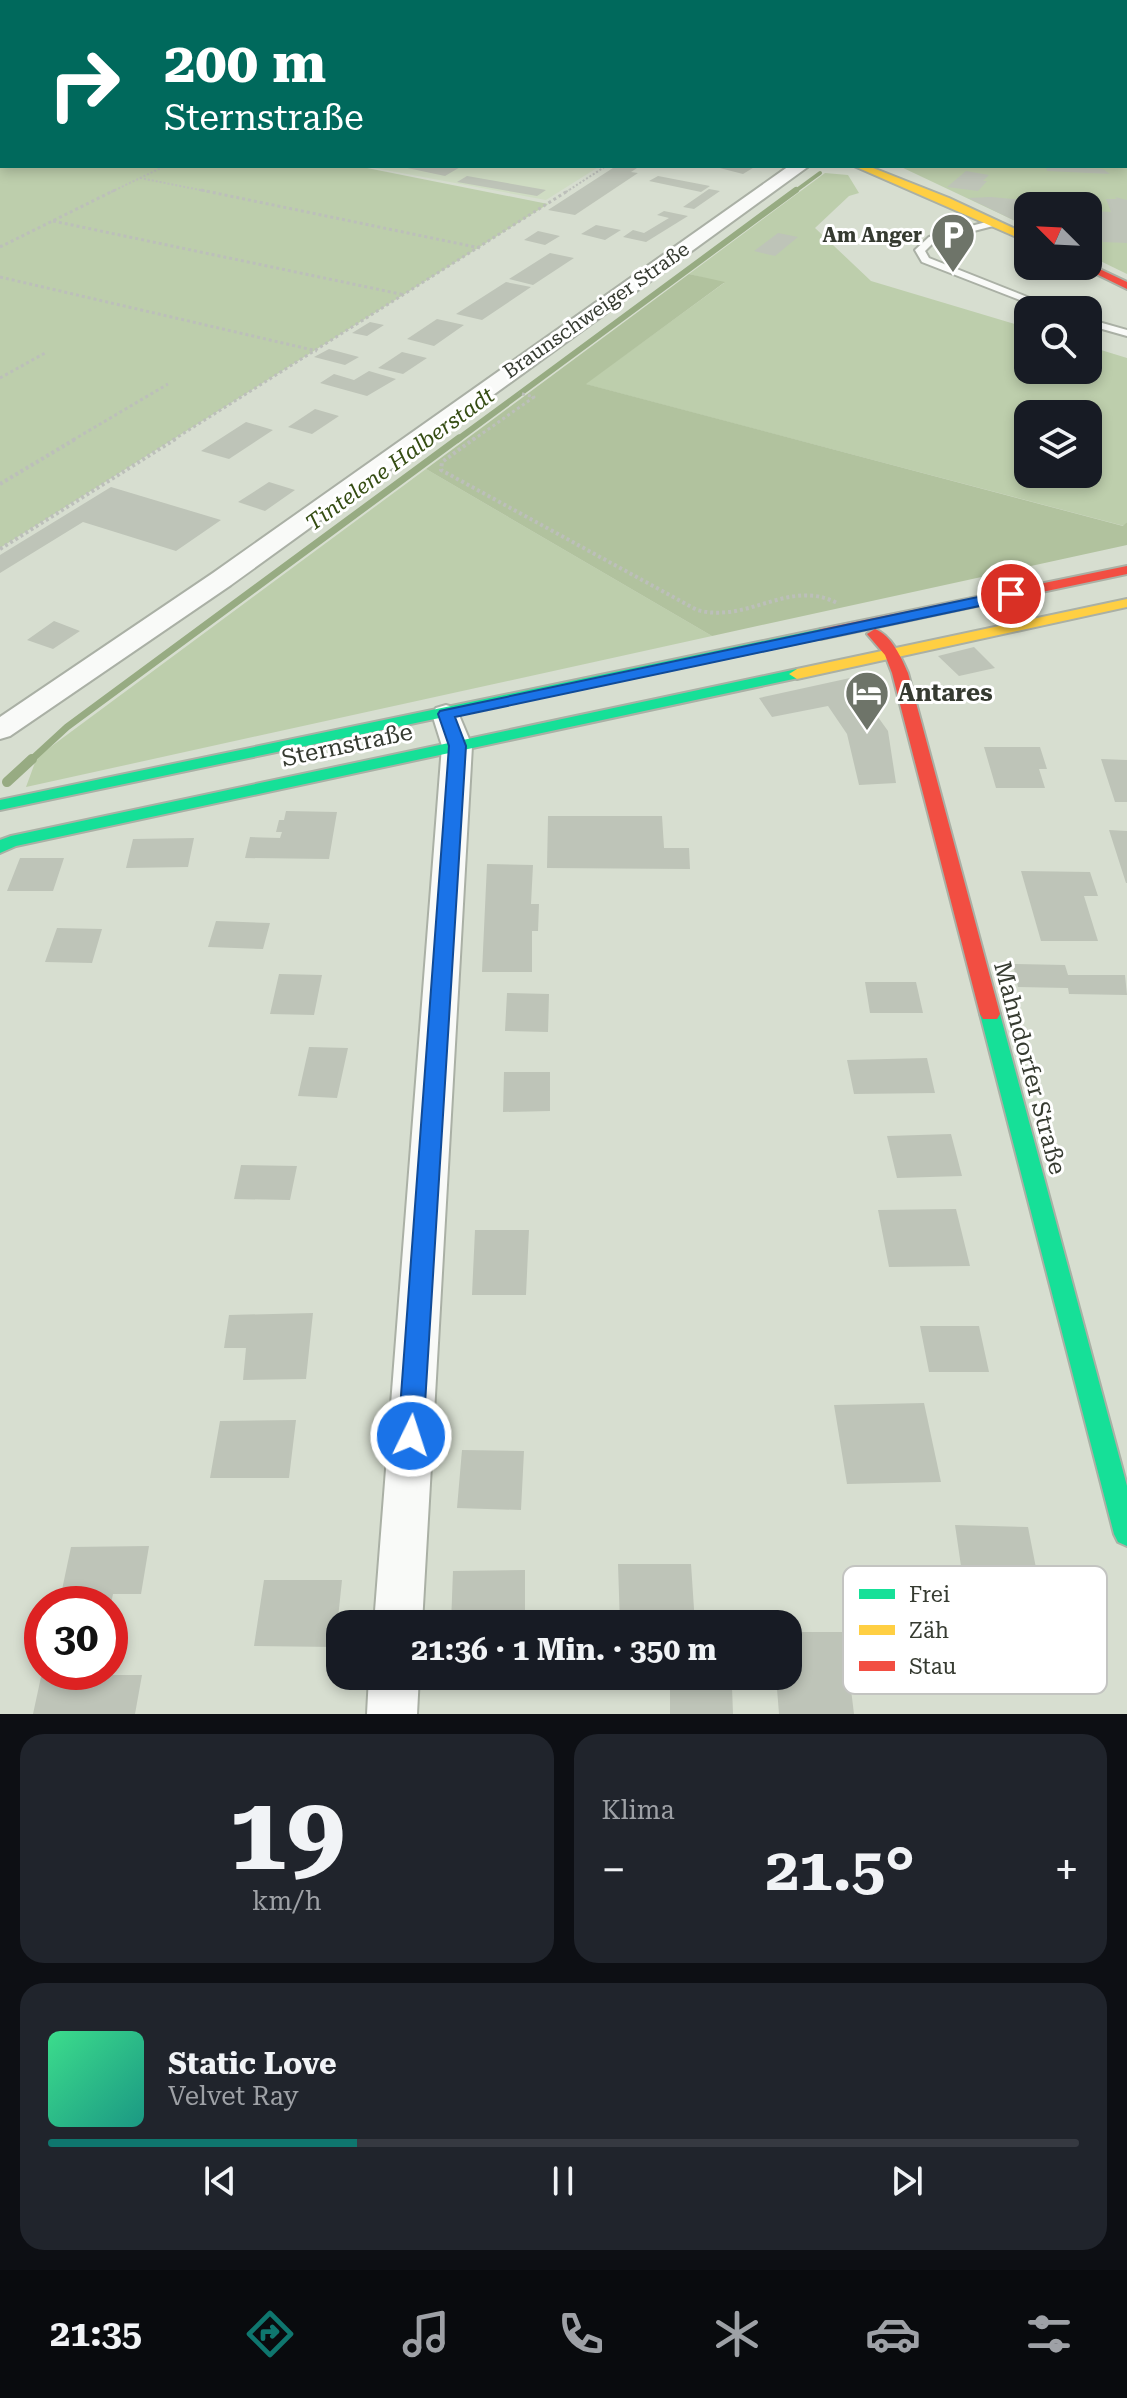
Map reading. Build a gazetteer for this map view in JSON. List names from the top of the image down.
{
  "streets": {
    "street": ["Braunschweiger Straße", "Sternstraße", "Mahndorfer Straße"]
  },
  "crossings": [
    ["Sternstraße", "Mahndorfer Straße"]
  ],
  "water": ["Tintelene Halberstadt"],
  "places": {
    "parking": ["Am Anger"],
    "hotel": ["Antares"]
  },
  "legend": ["Frei", "Zäh", "Stau"],
  "north": "top left",
  "page": {
    "turn": ["200 m", "Sternstraße"],
    "limit": "30",
    "trip": "21:36 · 1 Min. · 350 m",
    "tile": [
      ["19", "km/h"],
      "Klima"
    ],
    "heat": ["−", "21.5°", "+"],
    "song": ["Static Love", "Velvet Ray"],
    "tabs": "21:35"
  }
}
